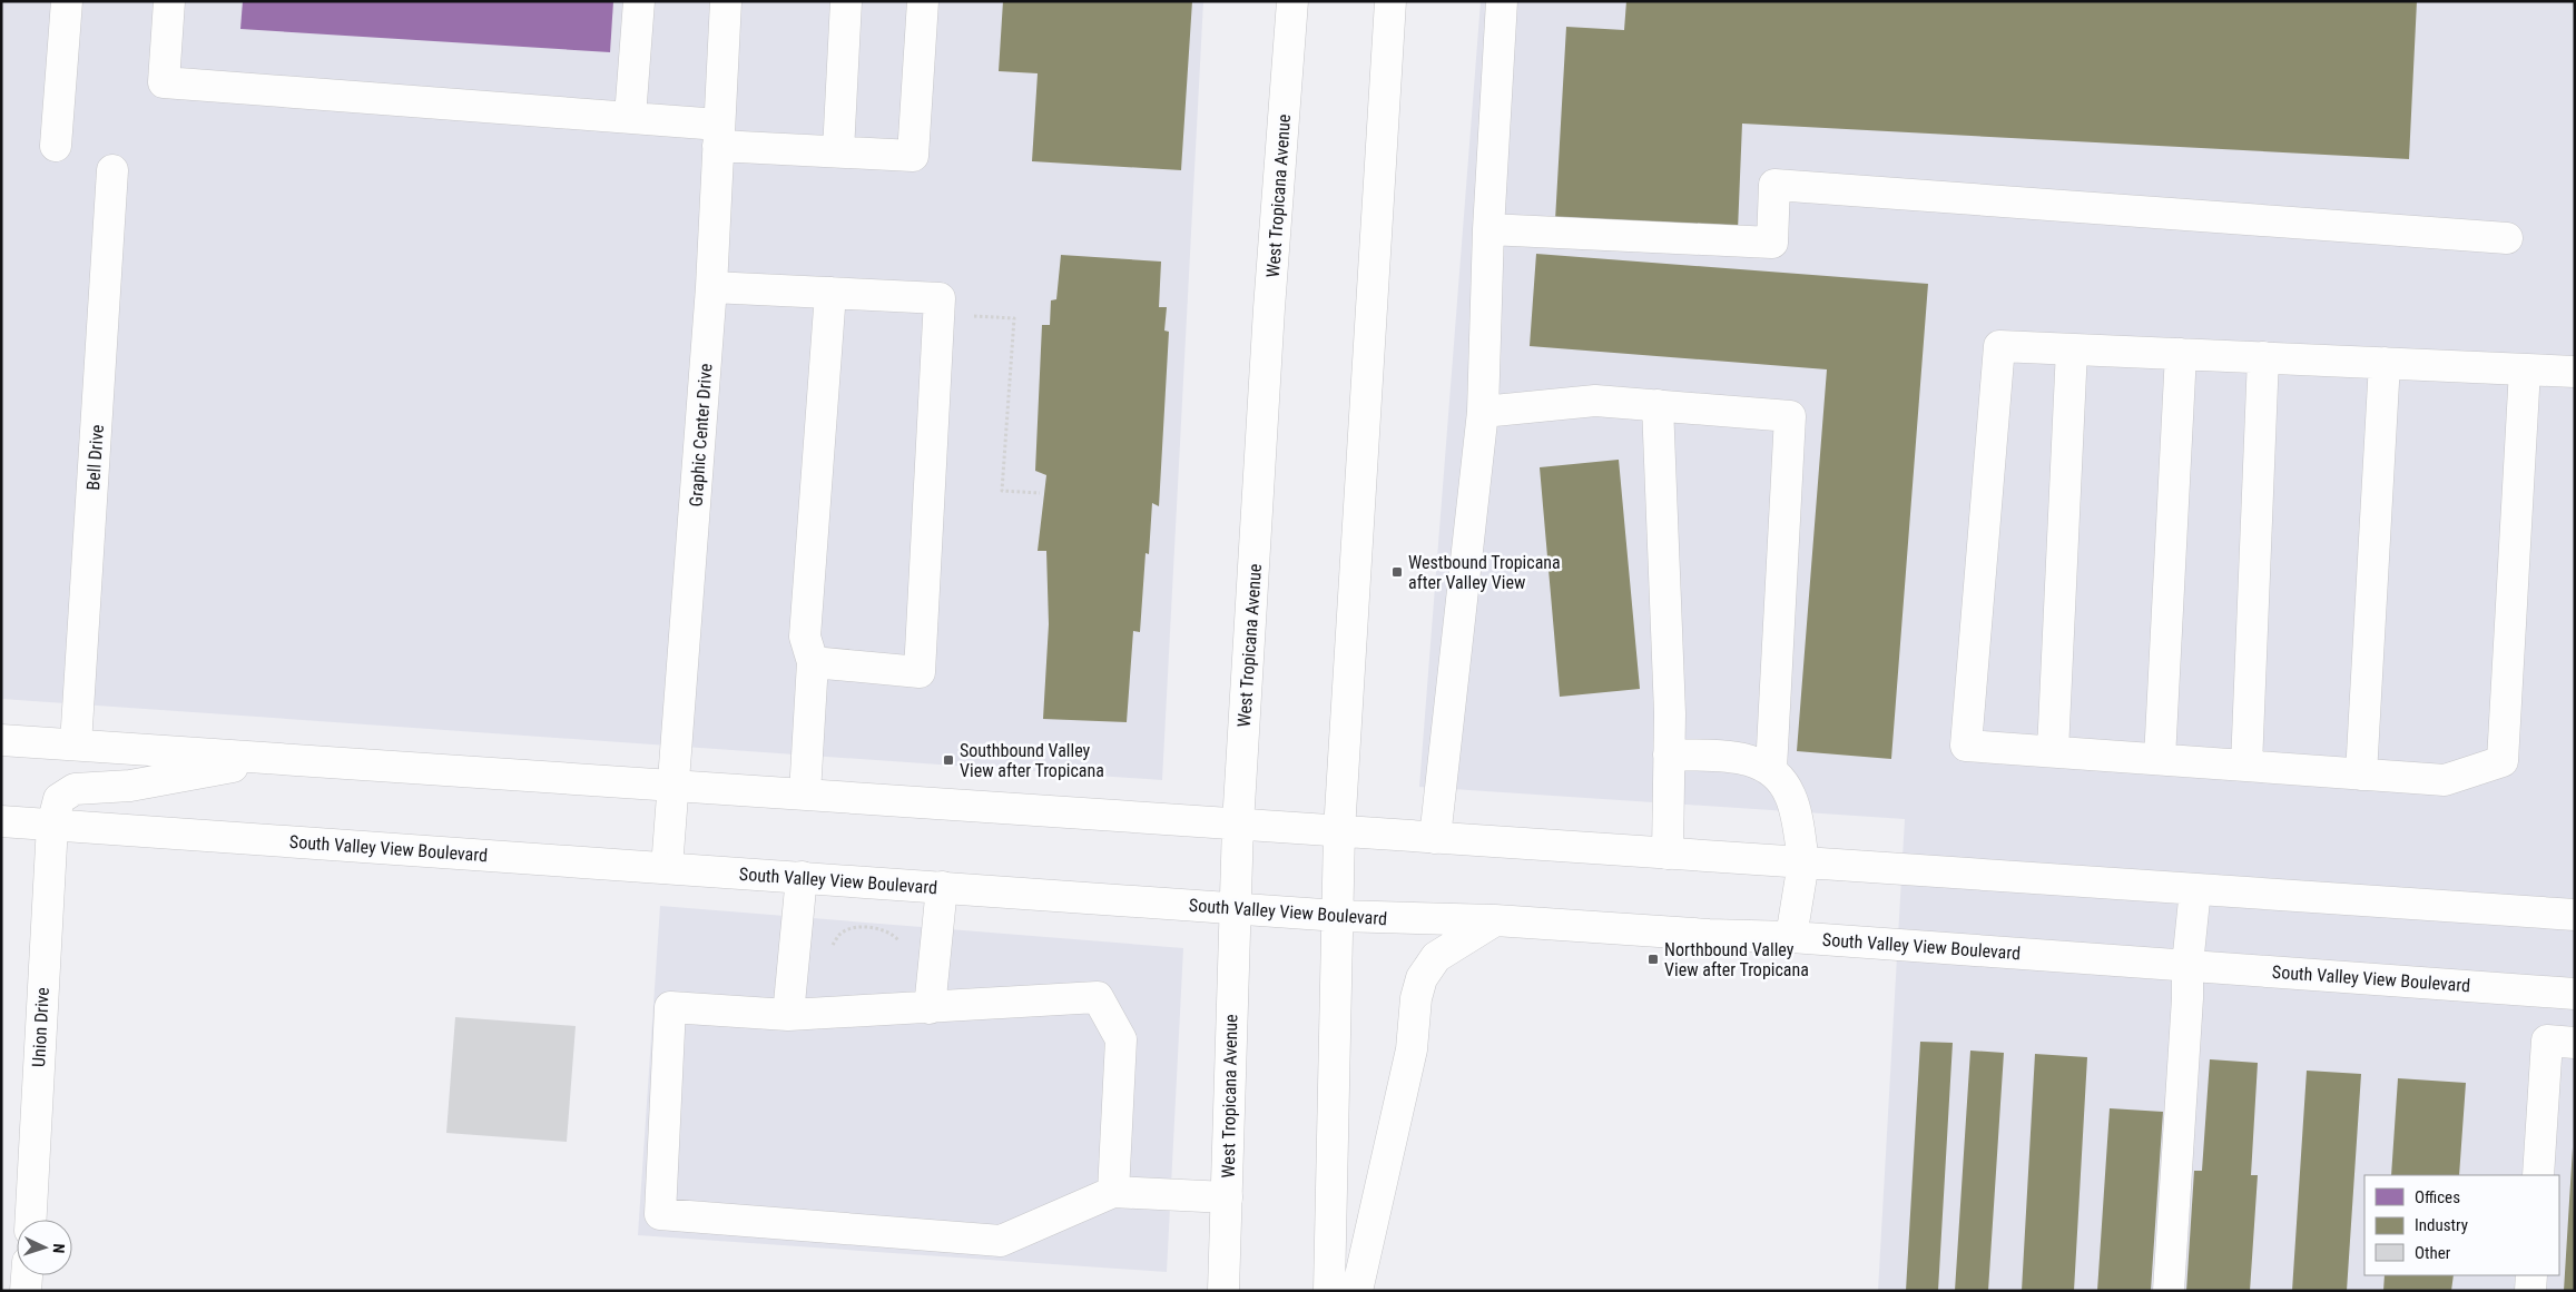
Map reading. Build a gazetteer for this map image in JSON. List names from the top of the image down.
{
  "streets": {
    "main road": [
      "West Tropicana Avenue",
      "Graphic Center Drive",
      "Bell Drive",
      "South Valley View Boulevard",
      "Union Drive"
    ]
  },
  "crossings": [
    ["West Tropicana Avenue", "South Valley View Boulevard"],
    ["Graphic Center Drive", "South Valley View Boulevard"],
    ["South Valley View Boulevard", "Union Drive"]
  ],
  "places": {
    "transit": ["Westbound Tropicana after Valley View", "Southbound Valley View after Tropicana", "Northbound Valley View after Tropicana"]
  },
  "legend": ["Offices", "Industry", "Other"],
  "north": "right"
}
